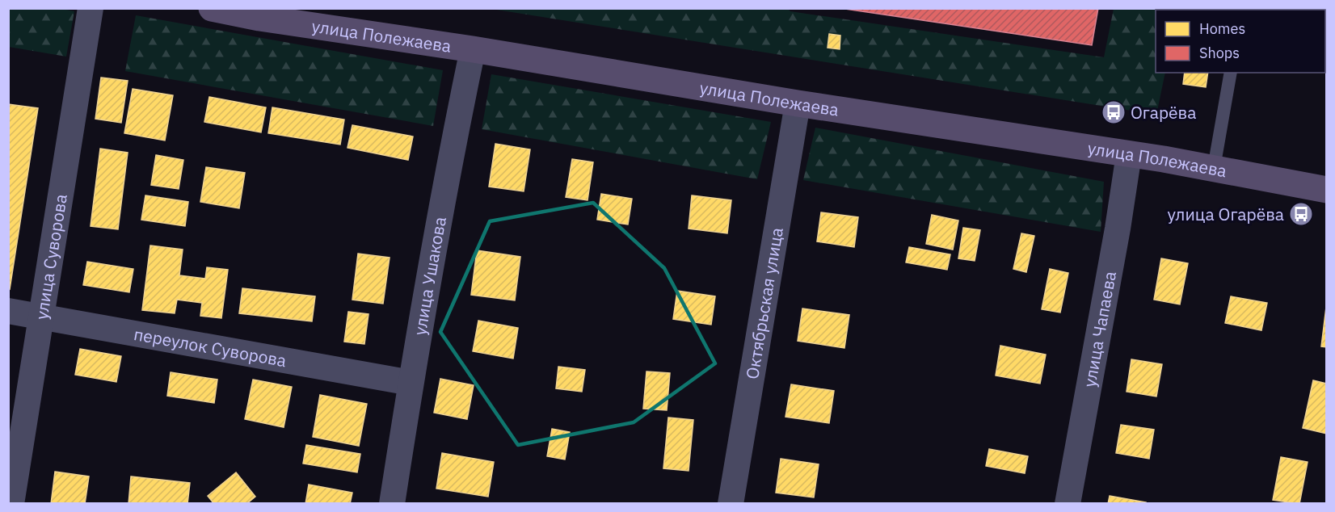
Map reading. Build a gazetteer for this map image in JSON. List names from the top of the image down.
{
  "streets": {
    "main road": ["улица Полежаева"],
    "street": [
      "улица Суворова",
      "улица Ушакова",
      "Октябрьская улица",
      "улица Чапаева",
      "переулок Суворова"
    ]
  },
  "crossings": [
    ["улица Полежаева", "улица Ушакова"],
    ["улица Полежаева", "Октябрьская улица"],
    ["улица Полежаева", "улица Чапаева"],
    ["улица Суворова", "переулок Суворова"],
    ["улица Ушакова", "переулок Суворова"]
  ],
  "places": {
    "bus stop": ["Огарёва", "улица Огарёва"]
  },
  "legend": ["Homes", "Shops"]
}
